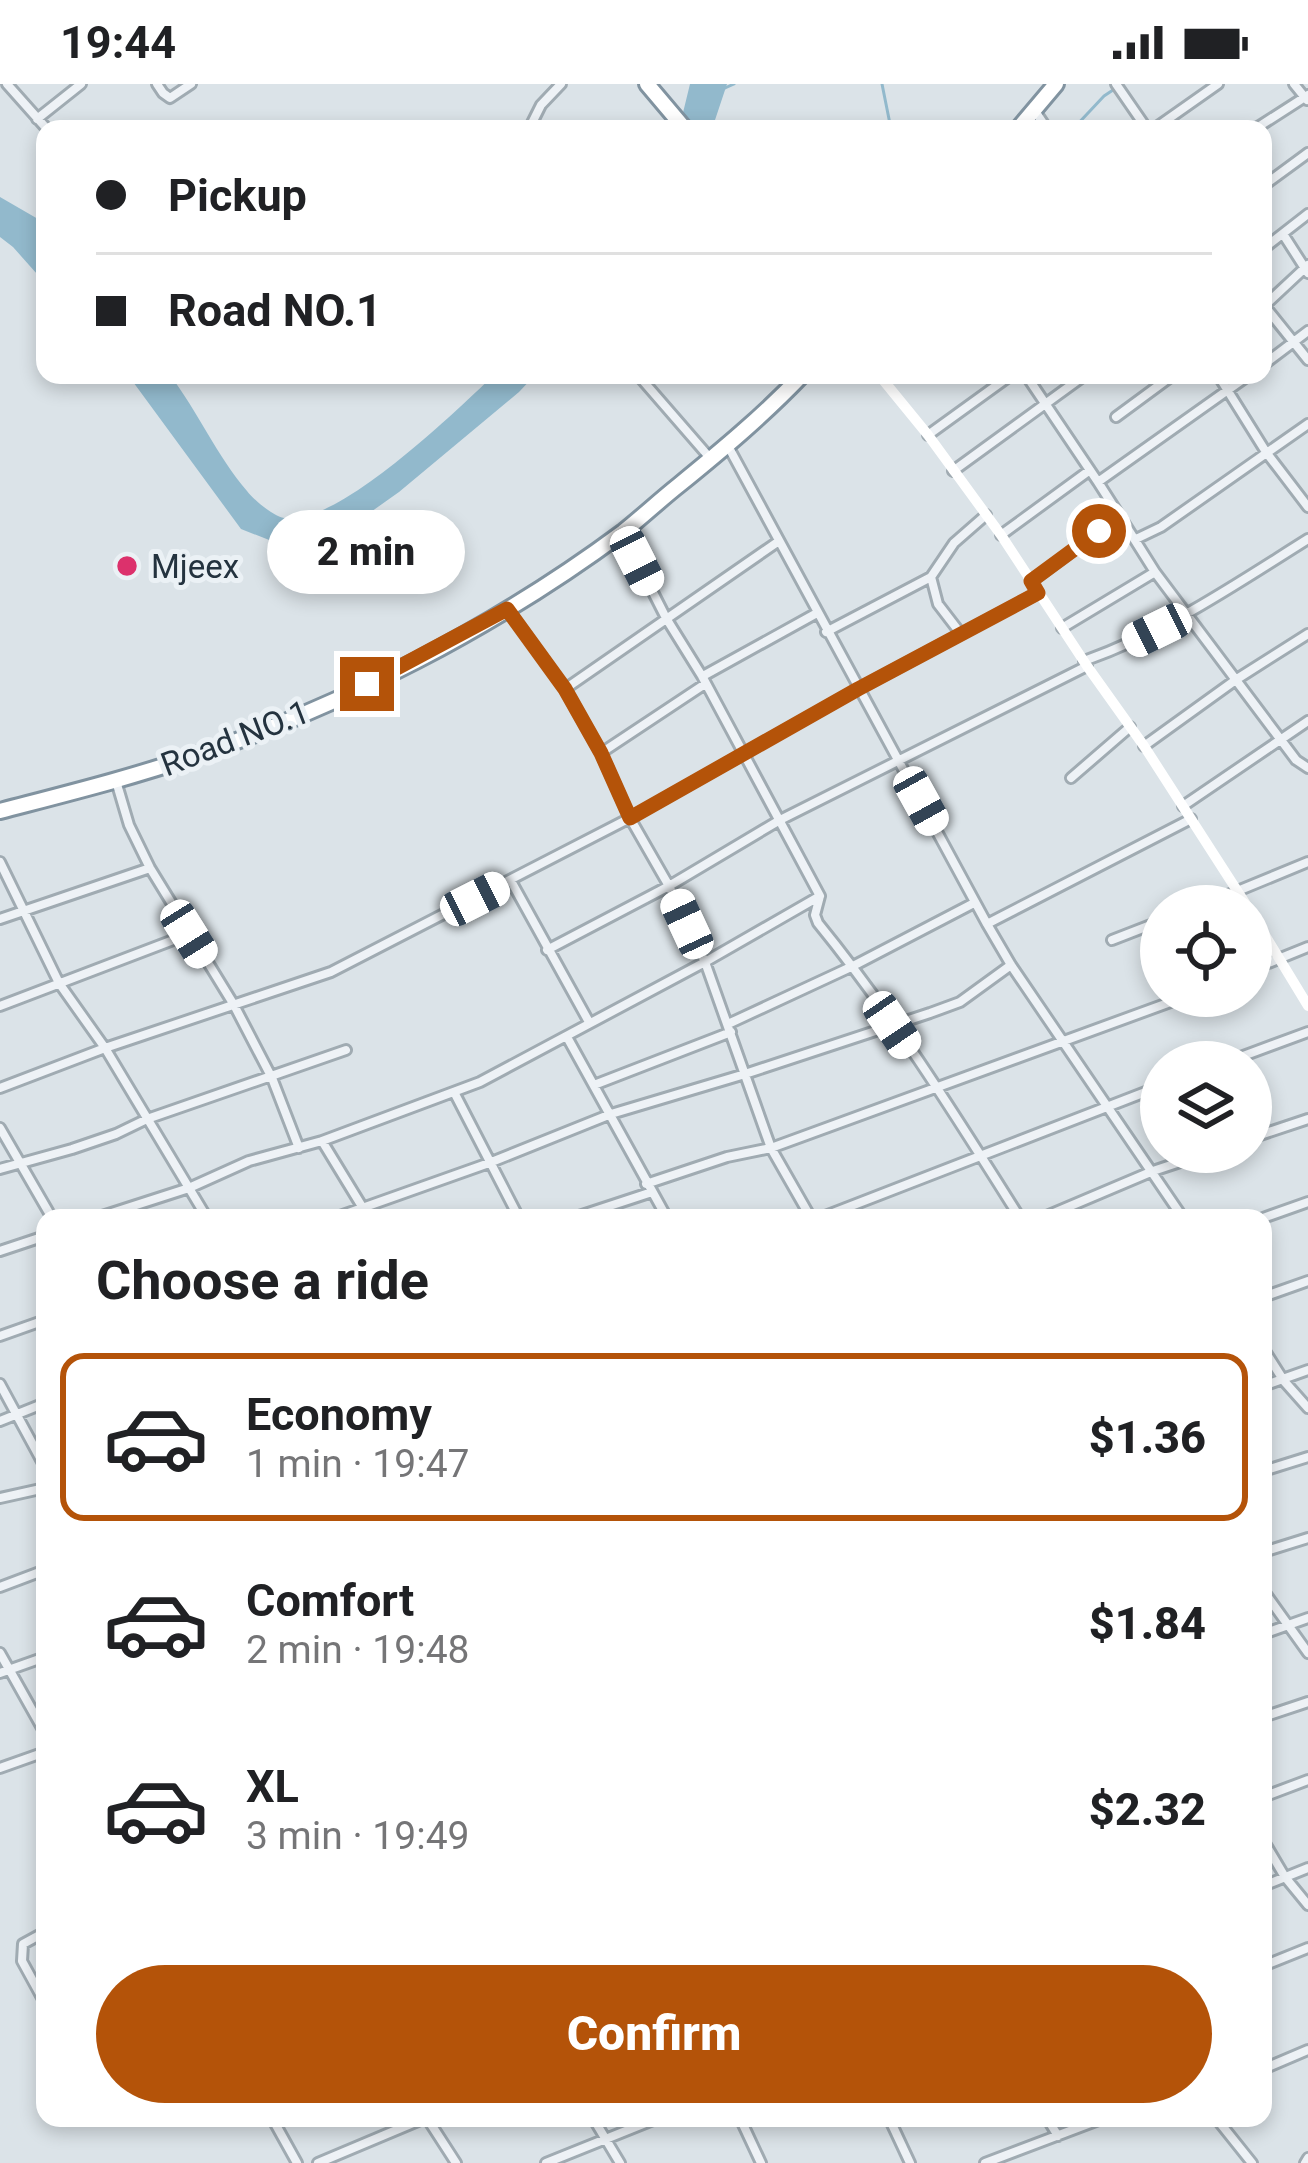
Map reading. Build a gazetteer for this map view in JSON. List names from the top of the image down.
{
  "streets": {
    "highway": ["Road NO.1"]
  },
  "places": ["Mjeex"],
  "page": {
    "status": "19:44",
    "banner": ["Pickup", "Road NO.1"],
    "bubble": "2 min",
    "heading": "Choose a ride",
    "list": [
      {
        "name": "Economy",
        "note": "1 min · 19:47",
        "value": "$1.36"
      },
      {
        "name": "Comfort",
        "note": "2 min · 19:48",
        "value": "$1.84"
      },
      {
        "name": "XL",
        "note": "3 min · 19:49",
        "value": "$2.32"
      }
    ],
    "buttons": "Confirm"
  }
}
